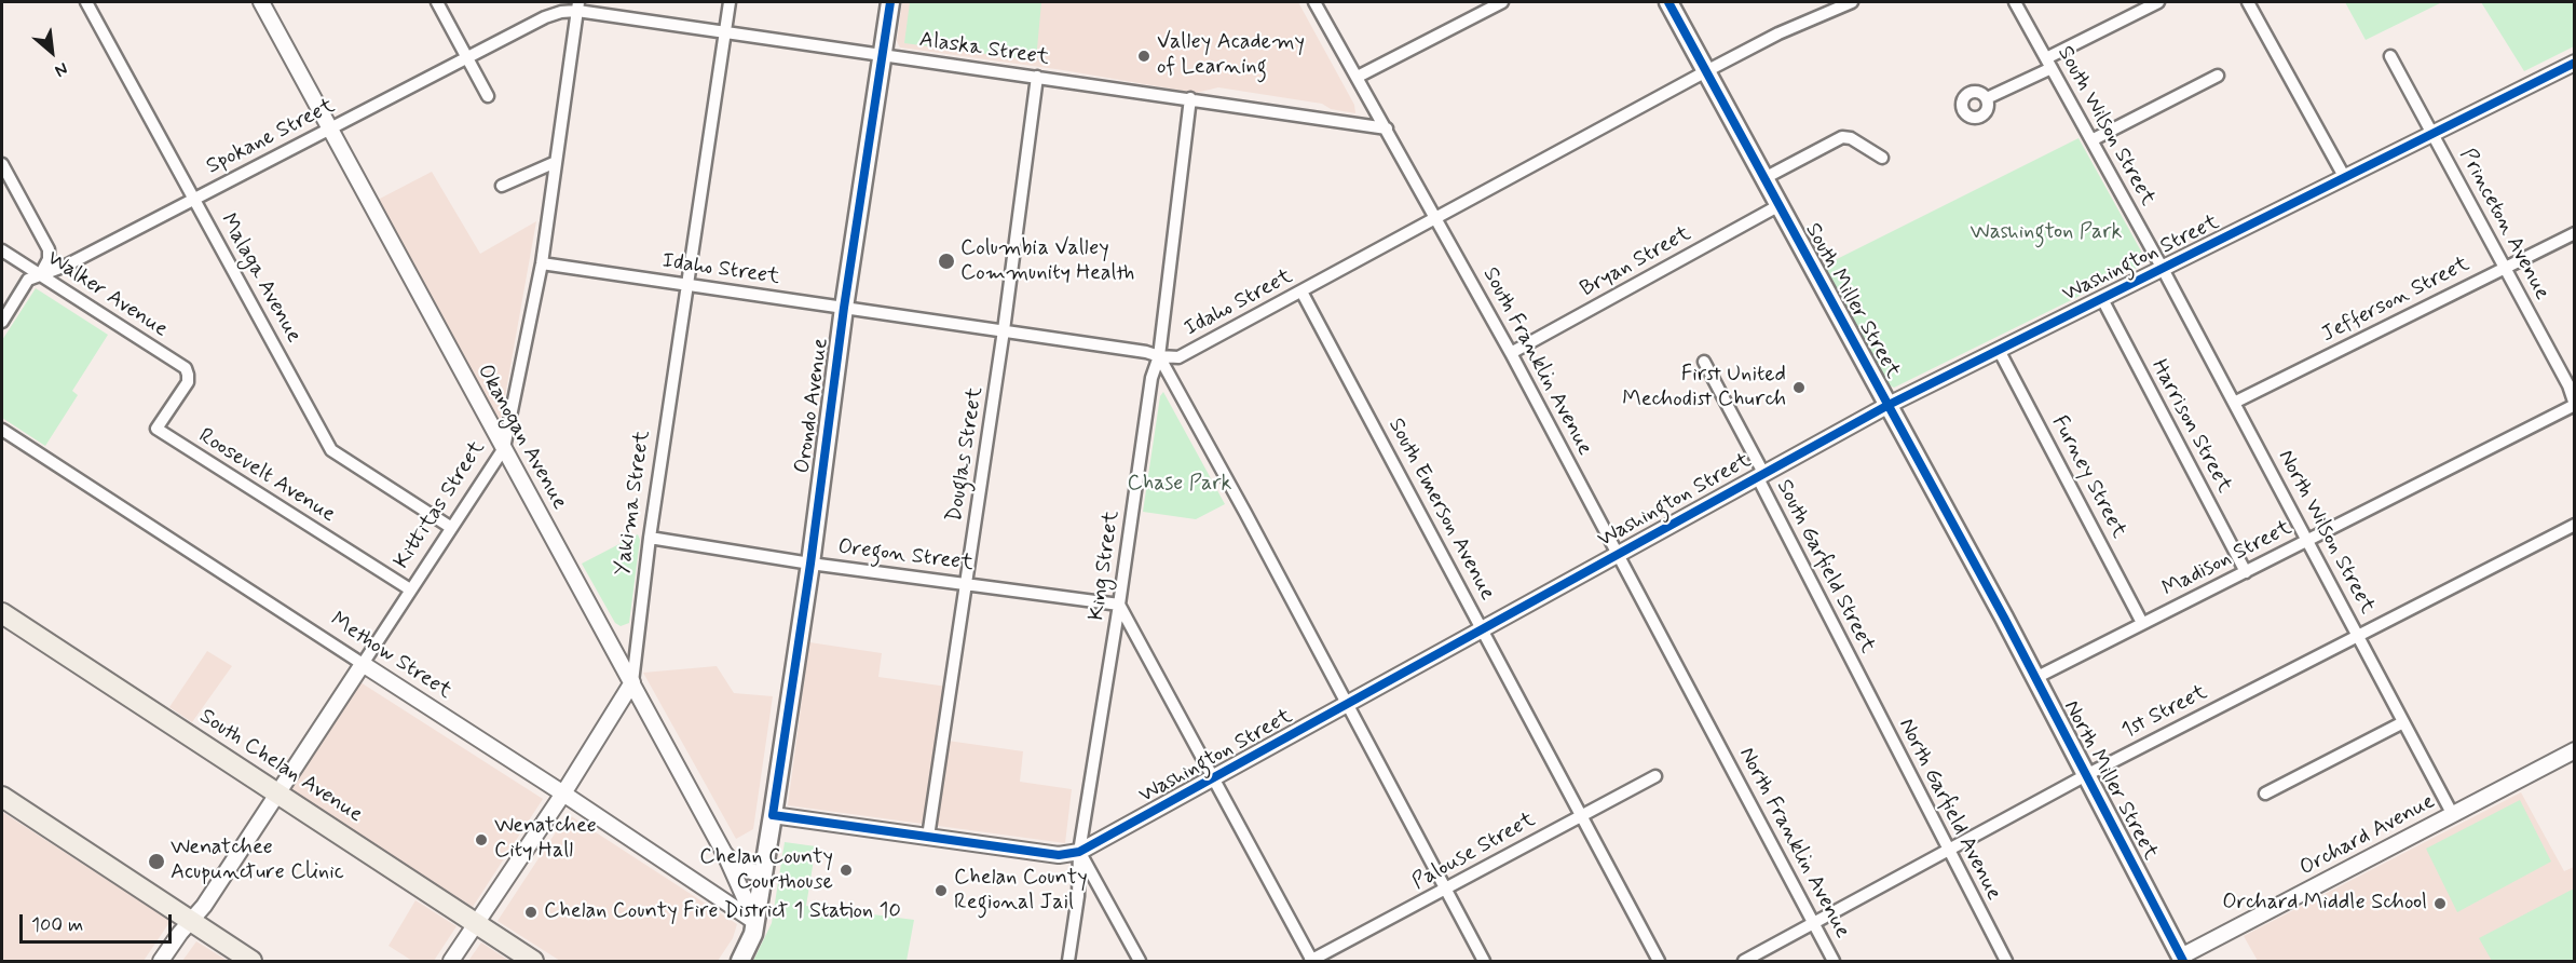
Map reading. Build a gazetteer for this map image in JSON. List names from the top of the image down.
{
  "streets": {
    "main road": [
      "South Miller Street",
      "Orondo Avenue",
      "South Chelan Avenue",
      "North Miller Street"
    ],
    "street": [
      "Alaska Street",
      "South Wilson Street",
      "Spokane Street",
      "Princeton Avenue",
      "Washington Street",
      "Bryan Street",
      "Idaho Street",
      "Malaga Avenue",
      "Walker Avenue",
      "Jefferson Street",
      "South Franklin Avenue",
      "Harrison Street",
      "Okanogan Avenue",
      "Douglas Street",
      "Roosevelt Avenue",
      "Furney Street",
      "Yakima Street",
      "Kittitas Street",
      "South Emerson Avenue",
      "North Wilson Street",
      "Oregon Street",
      "Madison Street",
      "King Street",
      "South Garfield Street",
      "Methow Street",
      "1st Street",
      "North Garfield Avenue",
      "Orchard Avenue",
      "North Franklin Avenue",
      "Palouse Street"
    ]
  },
  "crossings": [
    ["Alaska Street", "Spokane Street"],
    ["Alaska Street", "South Franklin Avenue"],
    ["Alaska Street", "Orondo Avenue"],
    ["Alaska Street", "Douglas Street"],
    ["Alaska Street", "Yakima Street"],
    ["Alaska Street", "Kittitas Street"],
    ["Alaska Street", "King Street"],
    ["South Wilson Street", "Washington Street"],
    ["South Wilson Street", "North Wilson Street"],
    ["Spokane Street", "Malaga Avenue"],
    ["Spokane Street", "Walker Avenue"],
    ["Spokane Street", "Okanogan Avenue"],
    ["Spokane Street", "Kittitas Street"],
    ["Princeton Avenue", "Washington Street"],
    ["Princeton Avenue", "Jefferson Street"],
    ["Princeton Avenue", "Madison Street"],
    ["Washington Street", "South Miller Street"],
    ["Washington Street", "South Franklin Avenue"],
    ["Washington Street", "Orondo Avenue"],
    ["Washington Street", "Harrison Street"],
    ["Washington Street", "Douglas Street"],
    ["Washington Street", "Furney Street"],
    ["Washington Street", "South Emerson Avenue"],
    ["Washington Street", "North Wilson Street"],
    ["Washington Street", "King Street"],
    ["Washington Street", "South Garfield Street"],
    ["Bryan Street", "South Miller Street"],
    ["Bryan Street", "South Franklin Avenue"],
    ["Idaho Street", "South Miller Street"],
    ["Idaho Street", "South Franklin Avenue"],
    ["Idaho Street", "Orondo Avenue"],
    ["Idaho Street", "Douglas Street"],
    ["Idaho Street", "Yakima Street"],
    ["Idaho Street", "Kittitas Street"],
    ["Idaho Street", "South Emerson Avenue"],
    ["Idaho Street", "King Street"],
    ["Malaga Avenue", "Kittitas Street"],
    ["Walker Avenue", "Roosevelt Avenue"],
    ["Jefferson Street", "North Wilson Street"],
    ["South Miller Street", "North Miller Street"],
    ["South Franklin Avenue", "North Franklin Avenue"],
    ["Orondo Avenue", "Okanogan Avenue"],
    ["Orondo Avenue", "Oregon Street"],
    ["Orondo Avenue", "Methow Street"],
    ["Harrison Street", "Madison Street"],
    ["Okanogan Avenue", "Yakima Street"],
    ["Okanogan Avenue", "Kittitas Street"],
    ["Douglas Street", "Oregon Street"],
    ["Roosevelt Avenue", "Kittitas Street"],
    ["Furney Street", "Madison Street"],
    ["Yakima Street", "Oregon Street"],
    ["Yakima Street", "Methow Street"],
    ["Yakima Street", "South Chelan Avenue"],
    ["Kittitas Street", "Methow Street"],
    ["Kittitas Street", "South Chelan Avenue"],
    ["South Emerson Avenue", "Palouse Street"],
    ["North Wilson Street", "Madison Street"],
    ["North Wilson Street", "1st Street"],
    ["North Wilson Street", "Orchard Avenue"],
    ["Oregon Street", "King Street"],
    ["Madison Street", "North Miller Street"],
    ["South Garfield Street", "North Garfield Avenue"],
    ["1st Street", "North Miller Street"],
    ["1st Street", "North Garfield Avenue"],
    ["1st Street", "North Franklin Avenue"],
    ["North Miller Street", "Orchard Avenue"]
  ],
  "parks": ["Washington Park", "Chase Park"],
  "places": [
    "Valley Academy of Learning",
    "Columbia Valley Community Health",
    "First United Mechodist Church",
    "Wenatchee City Hall",
    "Wenatchee Acupuncture Clinic",
    "Chelan County Courthouse",
    "Chelan County Regional Jail",
    "Orchard Middle School",
    "Chelan County Fire District 1 Station 10"
  ],
  "scale_bar": "100 m",
  "north": "bottom right"
}
